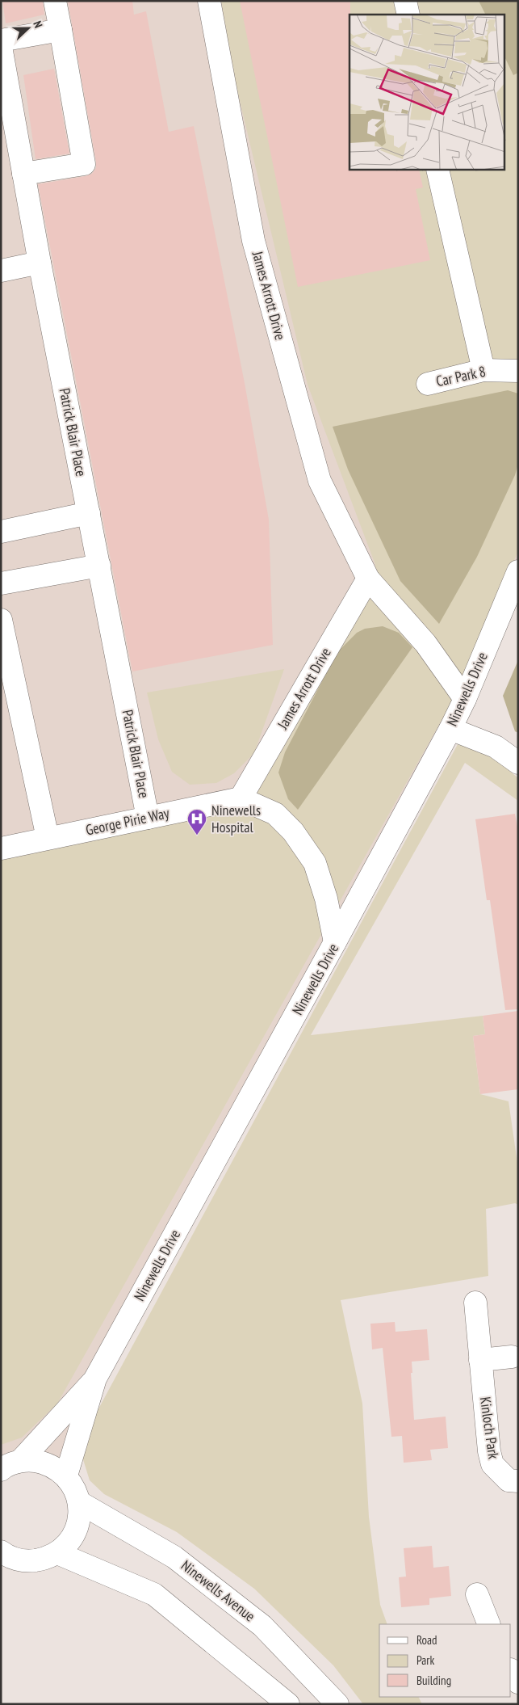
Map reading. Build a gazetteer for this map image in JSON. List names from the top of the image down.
{
  "streets": {
    "street": [
      "James Arrott Drive",
      "Car Park 8",
      "Patrick Blair Place",
      "Ninewells Drive",
      "George Pirie Way",
      "Kinloch Park",
      "Ninewells Avenue"
    ]
  },
  "crossings": [
    ["James Arrott Drive", "Ninewells Drive"],
    ["James Arrott Drive", "George Pirie Way"],
    ["Patrick Blair Place", "George Pirie Way"]
  ],
  "places": {
    "hospital": ["Ninewells Hospital"]
  },
  "legend": ["Road", "Park", "Building"],
  "north": "right"
}
